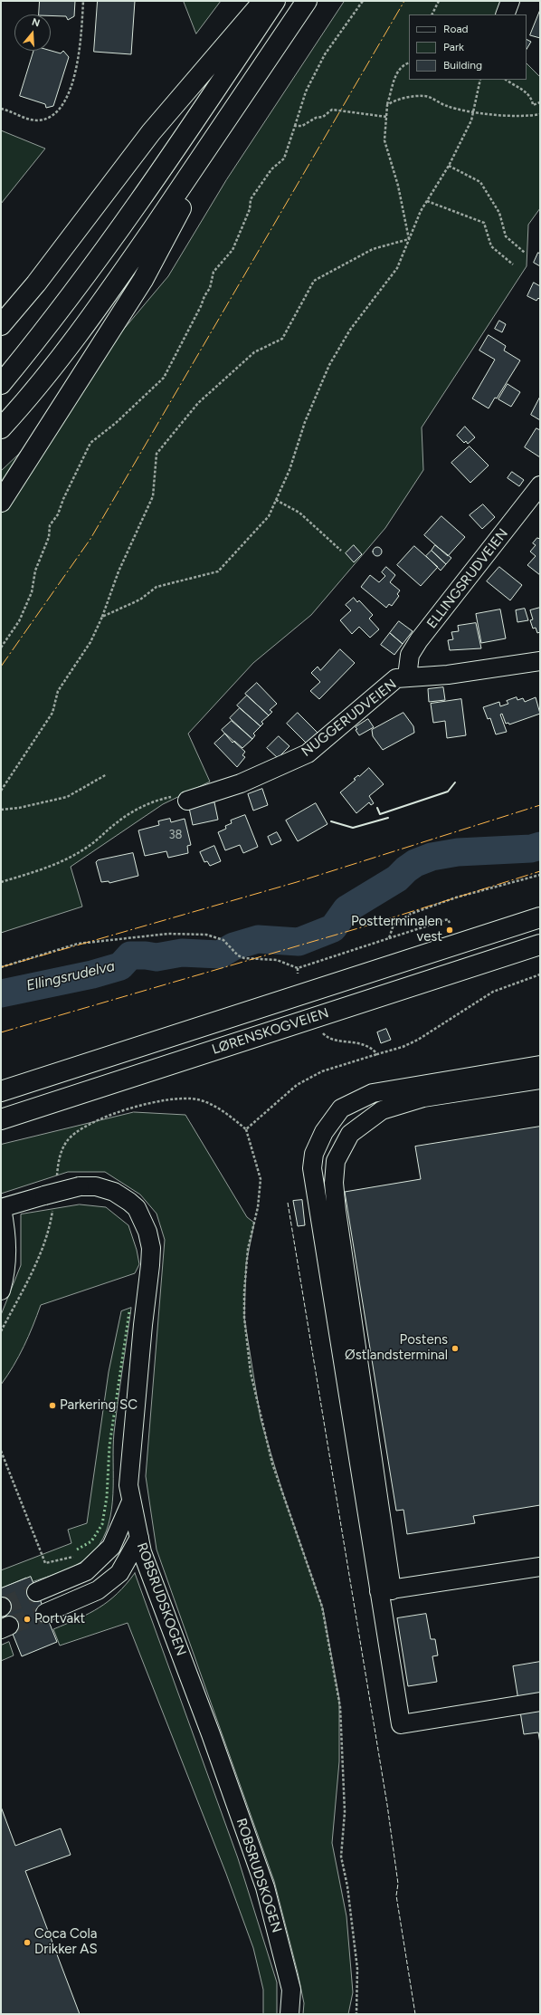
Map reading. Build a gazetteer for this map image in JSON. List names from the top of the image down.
{
  "streets": {
    "highway": ["LØRENSKOGVEIEN"],
    "street": ["ELLINGSRUDVEIEN", "NUGGERUDVEIEN", "ROBSRUDSKOGEN"]
  },
  "crossings": [
    ["ELLINGSRUDVEIEN", "NUGGERUDVEIEN"]
  ],
  "water": ["Ellingsrudelva"],
  "places": [
    "Postterminalen vest",
    "Postens Østlandsterminal",
    "Parkering SC",
    "Portvakt",
    "Coca Cola Drikker AS"
  ],
  "house_numbers": ["38"],
  "legend": ["Road", "Park", "Building"],
  "north": "top"
}
